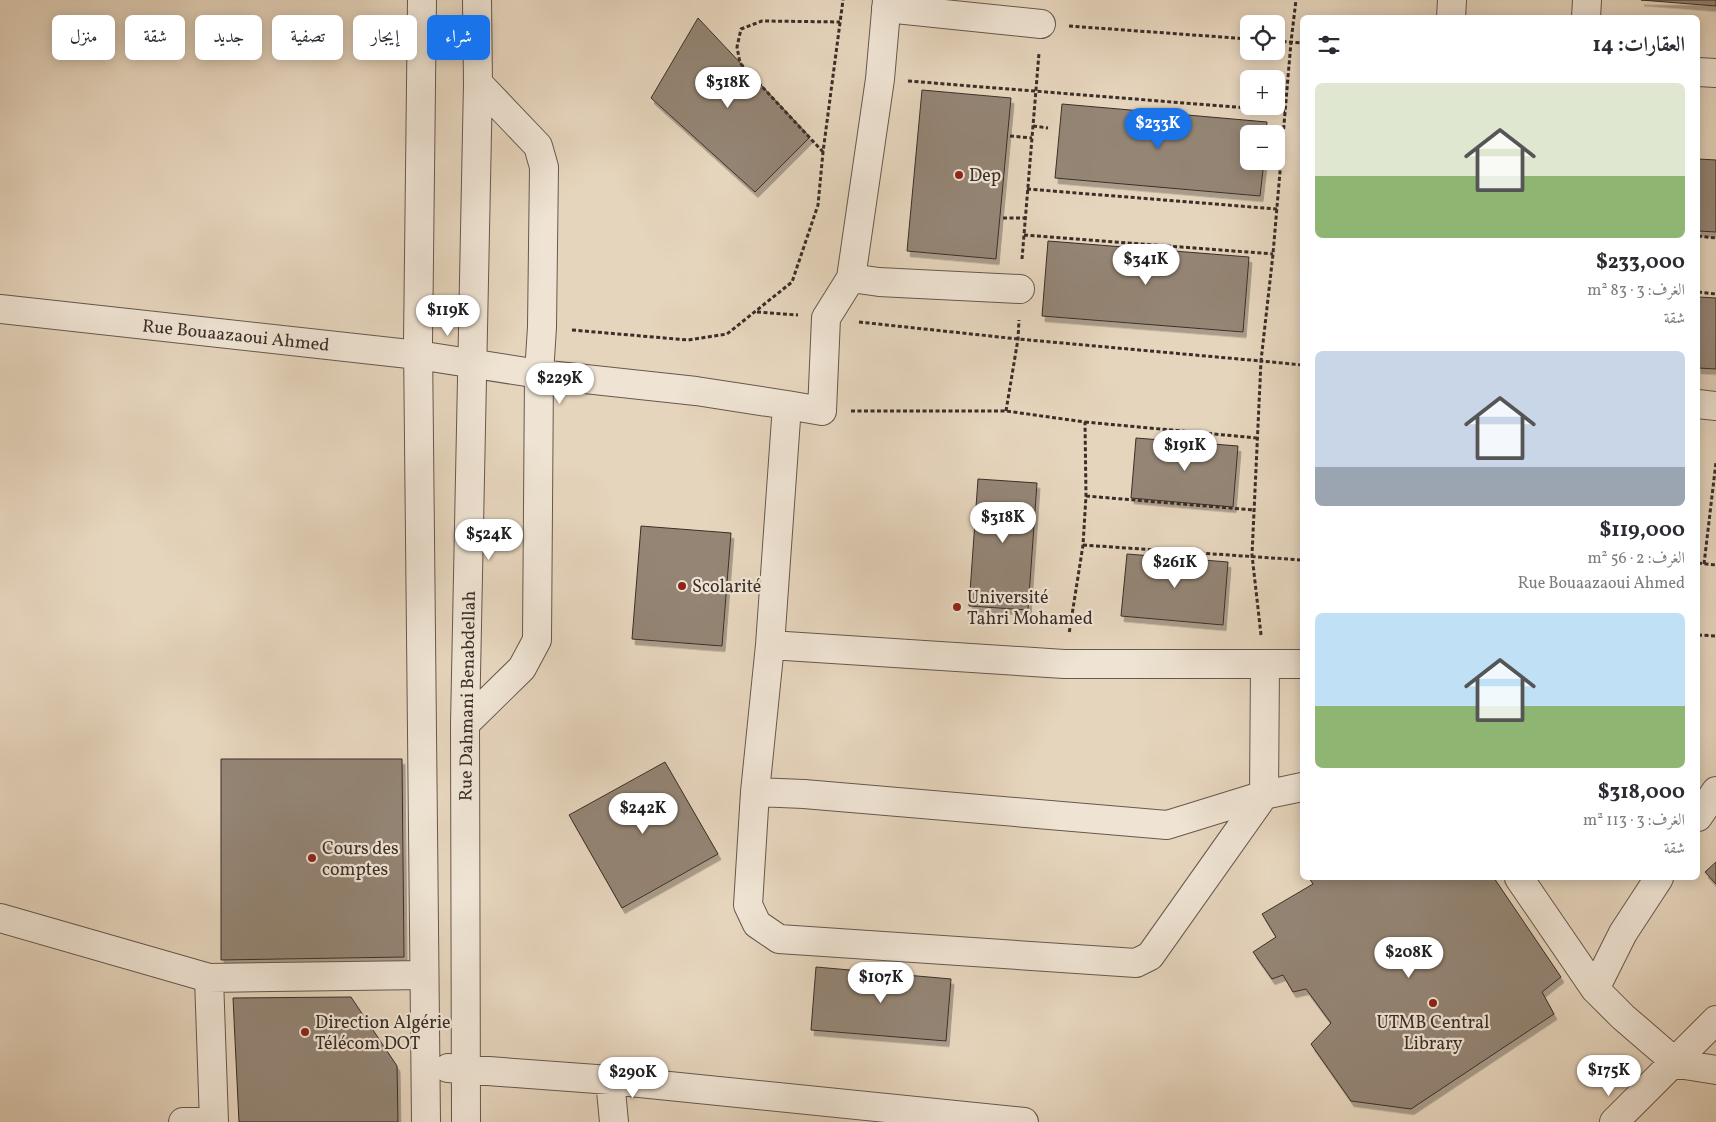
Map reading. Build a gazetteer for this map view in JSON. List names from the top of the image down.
{
  "streets": {
    "street": ["Rue Bouaazaoui Ahmed", "Rue Dahmani Benabdellah"]
  },
  "crossings": [
    ["Rue Bouaazaoui Ahmed", "Rue Dahmani Benabdellah"]
  ],
  "places": [
    "Dep",
    "Scolarité",
    "Université Tahri Mohamed",
    "Cours des comptes",
    "UTMB Central Library",
    "Direction Algérie Télécom DOT"
  ],
  "page": {
    "map_buttons": ["+", "−"],
    "chip": [
      "شراء",
      "إيجار",
      "تصفية",
      "جديد",
      "شقة",
      "منزل"
    ],
    "heading": "العقارات: 14",
    "price": [
      "$318K",
      "$233K",
      "$341K",
      "$119K",
      "$229K",
      "$191K",
      "$318K",
      "$524K",
      "$261K",
      "$242K",
      "$208K",
      "$107K",
      "$175K",
      "$290K"
    ],
    "list": [
      {
        "name": "$233,000",
        "note": "الغرف: 3 · 83 m² · شقة"
      },
      {
        "name": "$119,000",
        "note": "الغرف: 2 · 56 m² · Rue Bouaazaoui Ahmed"
      },
      {
        "name": "$318,000",
        "note": "الغرف: 3 · 113 m² · شقة"
      }
    ]
  }
}
